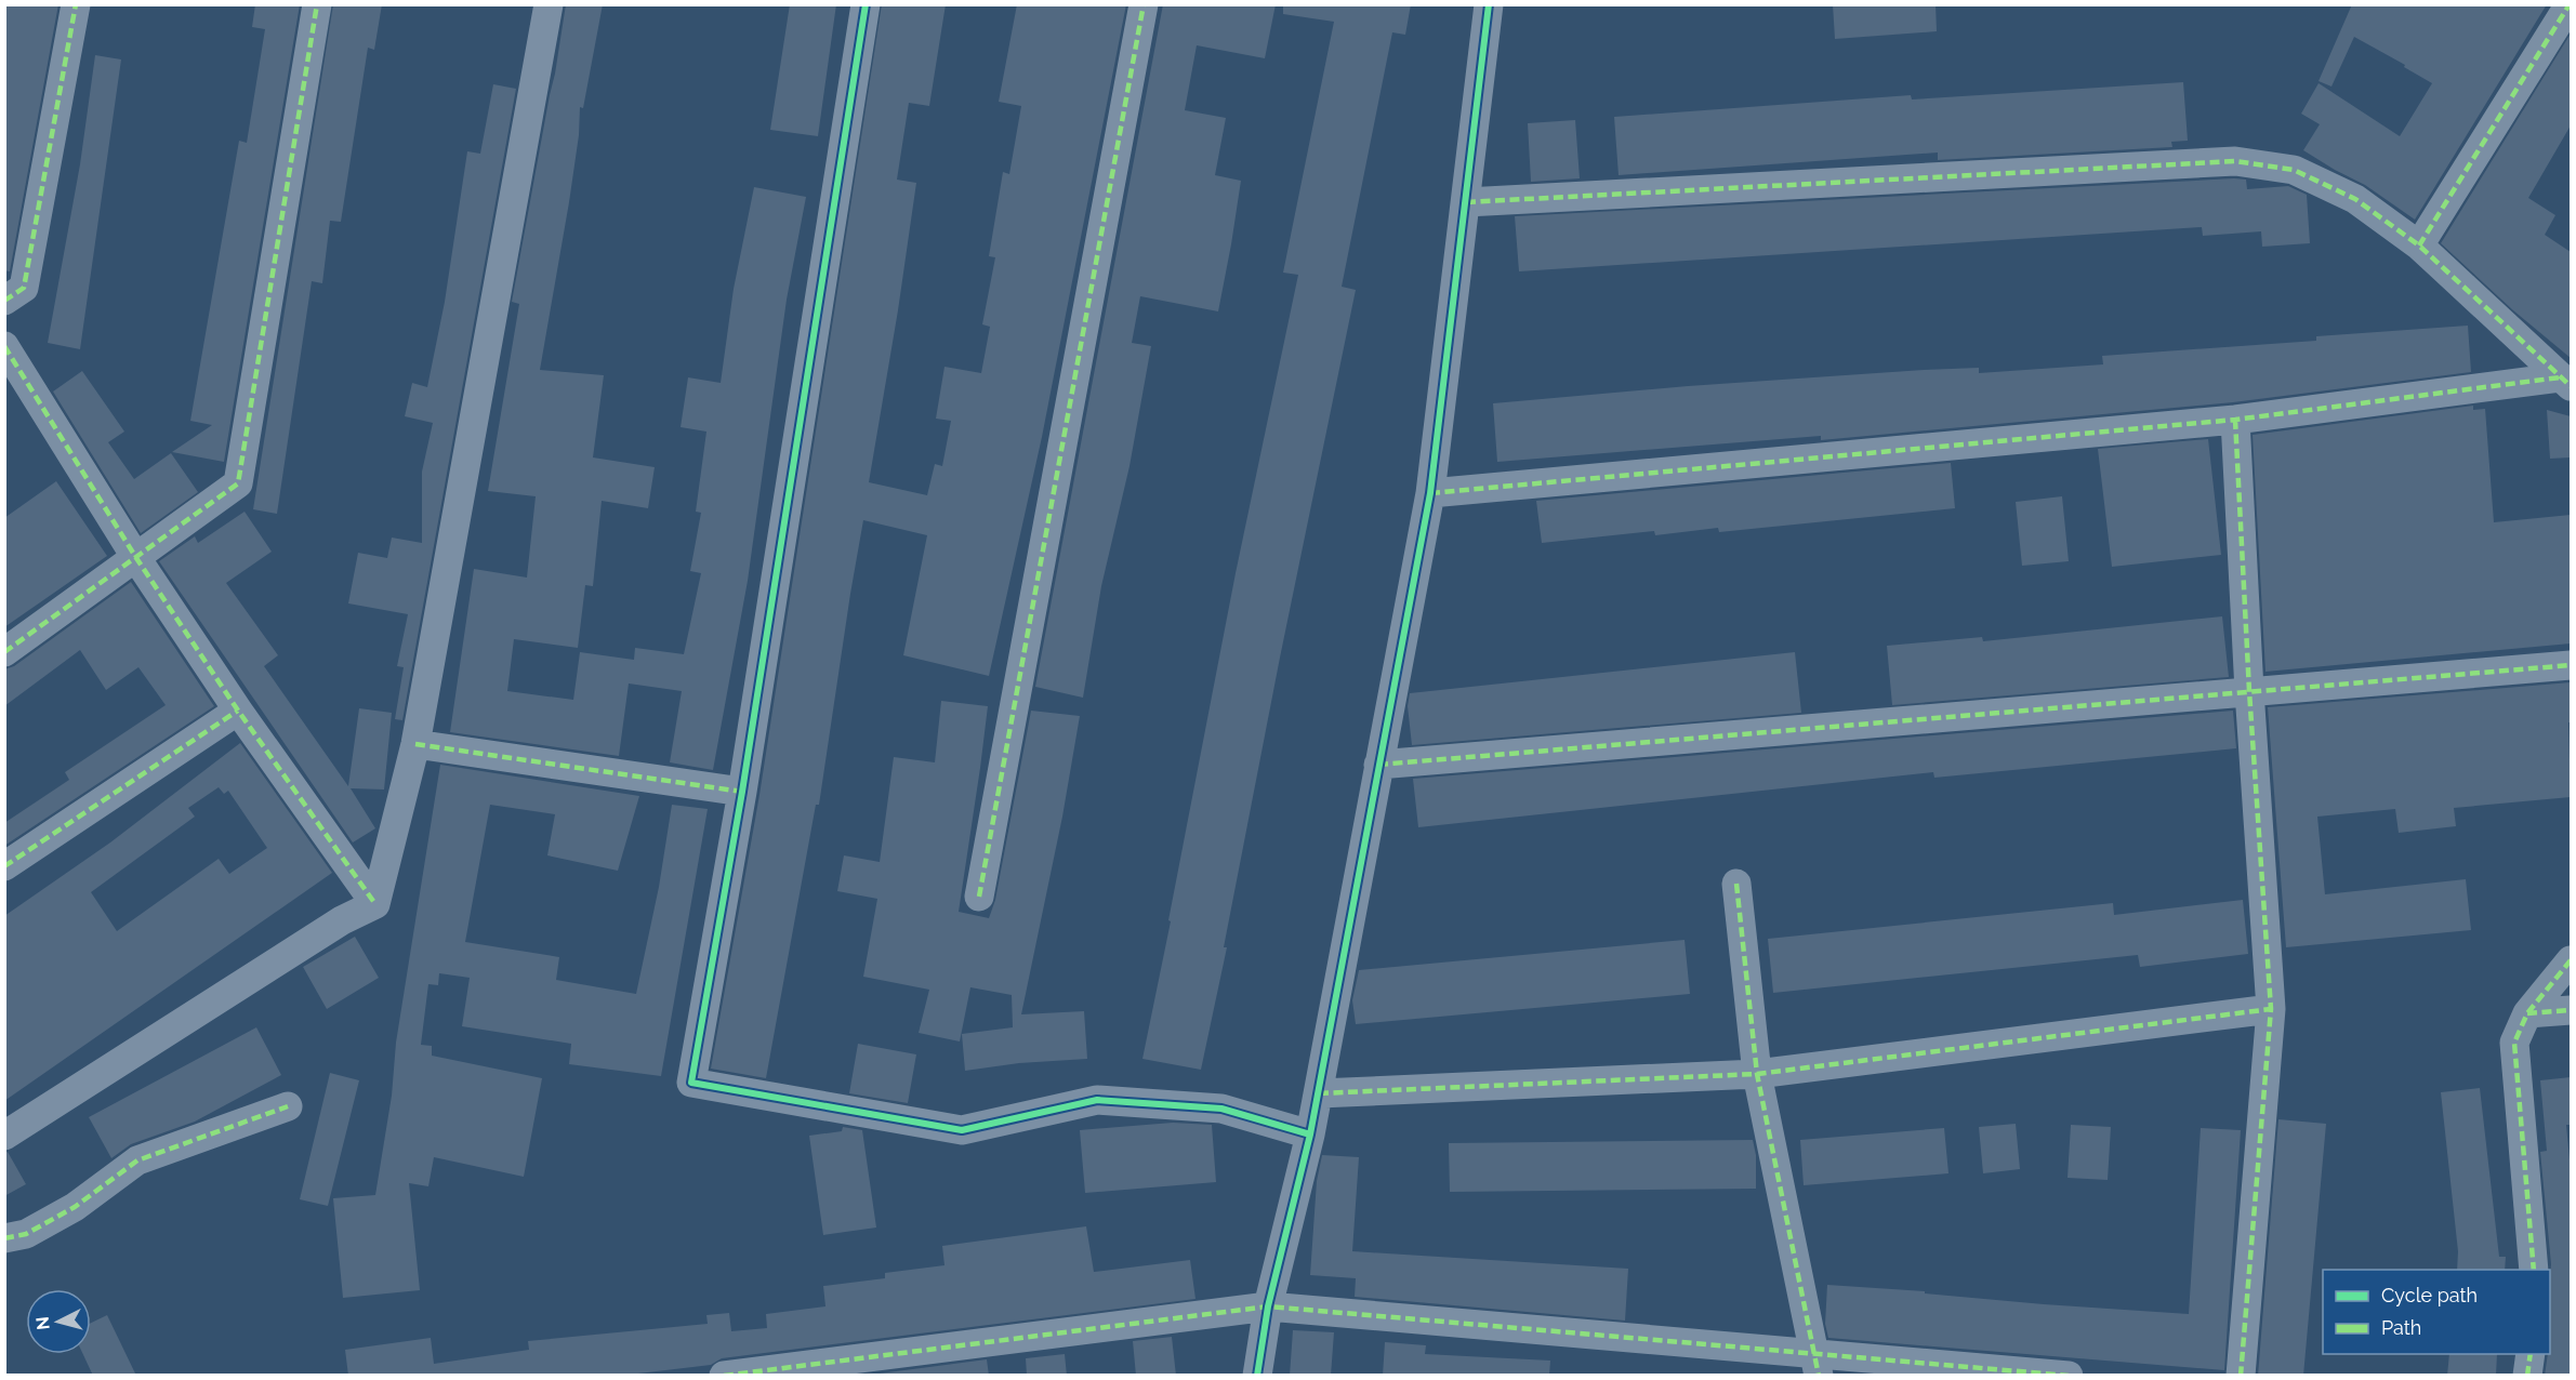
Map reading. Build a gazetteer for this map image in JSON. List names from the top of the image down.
{
  "legend": ["Cycle path", "Path"],
  "north": "left"
}
